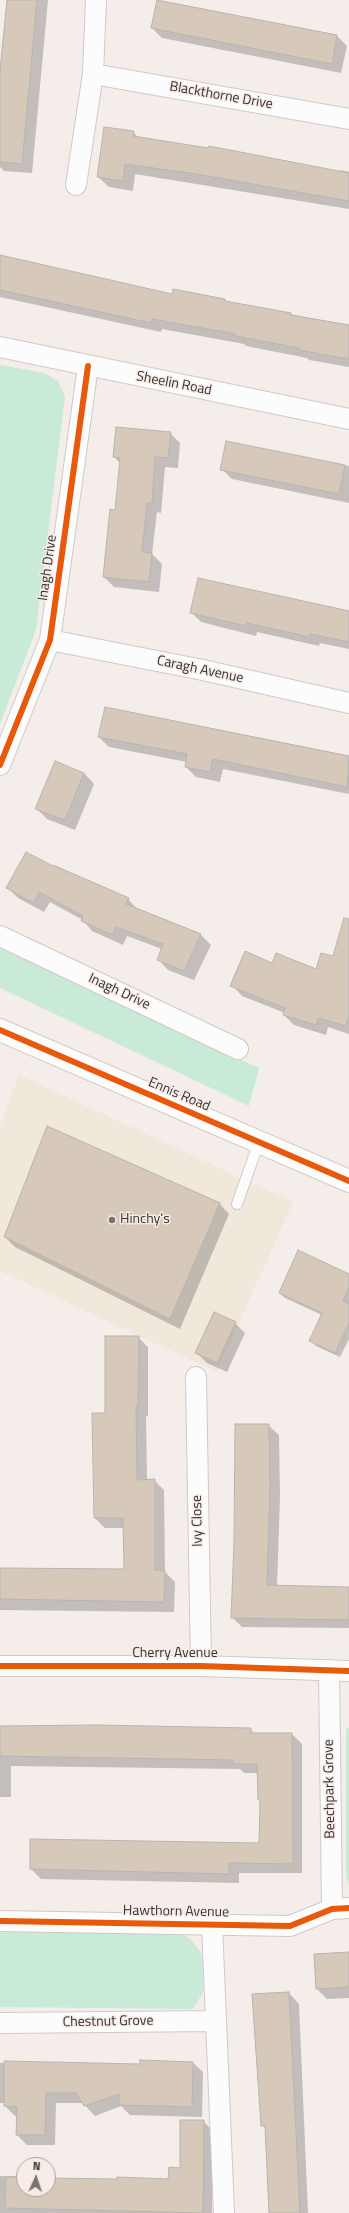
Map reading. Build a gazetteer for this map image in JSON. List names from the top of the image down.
{
  "streets": {
    "main road": ["Ennis Road"],
    "street": [
      "Blackthorne Drive",
      "Sheelin Road",
      "Inagh Drive",
      "Caragh Avenue",
      "Ivy Close",
      "Cherry Avenue",
      "Beechpark Grove",
      "Hawthorn Avenue",
      "Chestnut Grove"
    ]
  },
  "crossings": [
    ["Sheelin Road", "Inagh Drive"],
    ["Inagh Drive", "Caragh Avenue"],
    ["Ivy Close", "Cherry Avenue"],
    ["Cherry Avenue", "Beechpark Grove"],
    ["Beechpark Grove", "Hawthorn Avenue"]
  ],
  "places": ["Hinchy's"],
  "north": "top"
}
